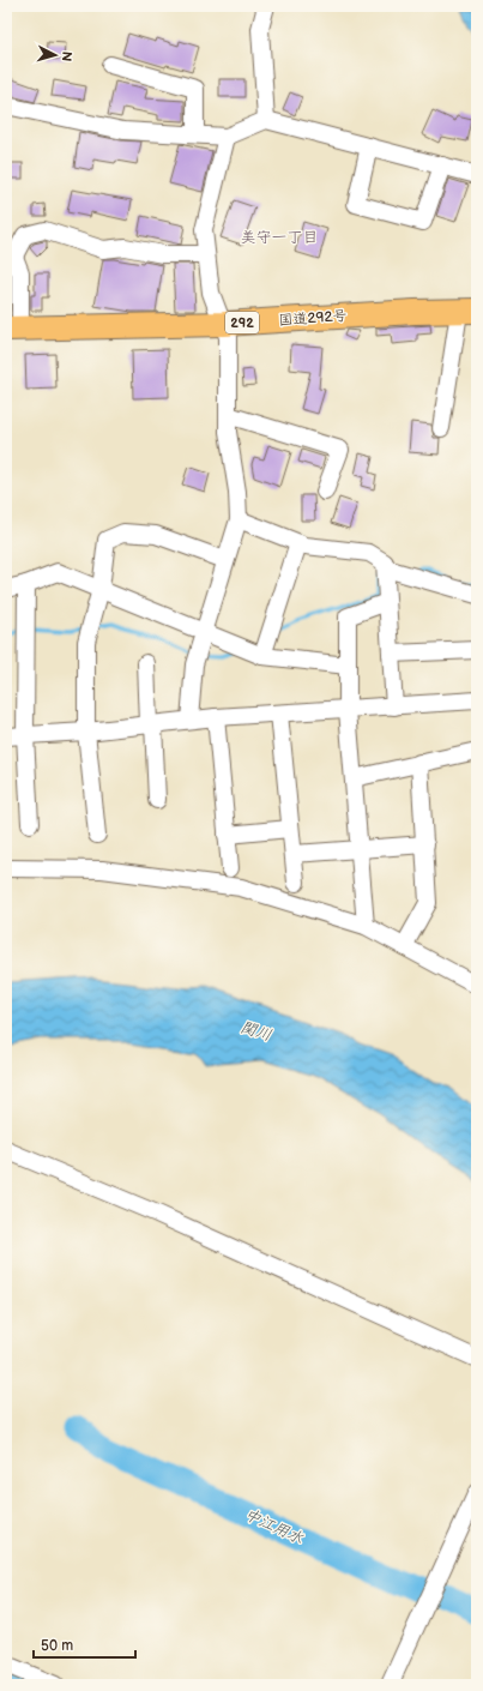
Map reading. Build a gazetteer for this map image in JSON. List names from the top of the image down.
{
  "streets": {
    "highway": ["国道292号", "292"]
  },
  "districts": ["美守一丁目"],
  "water": ["関川", "中江用水"],
  "scale_bar": "50 m",
  "north": "right"
}
